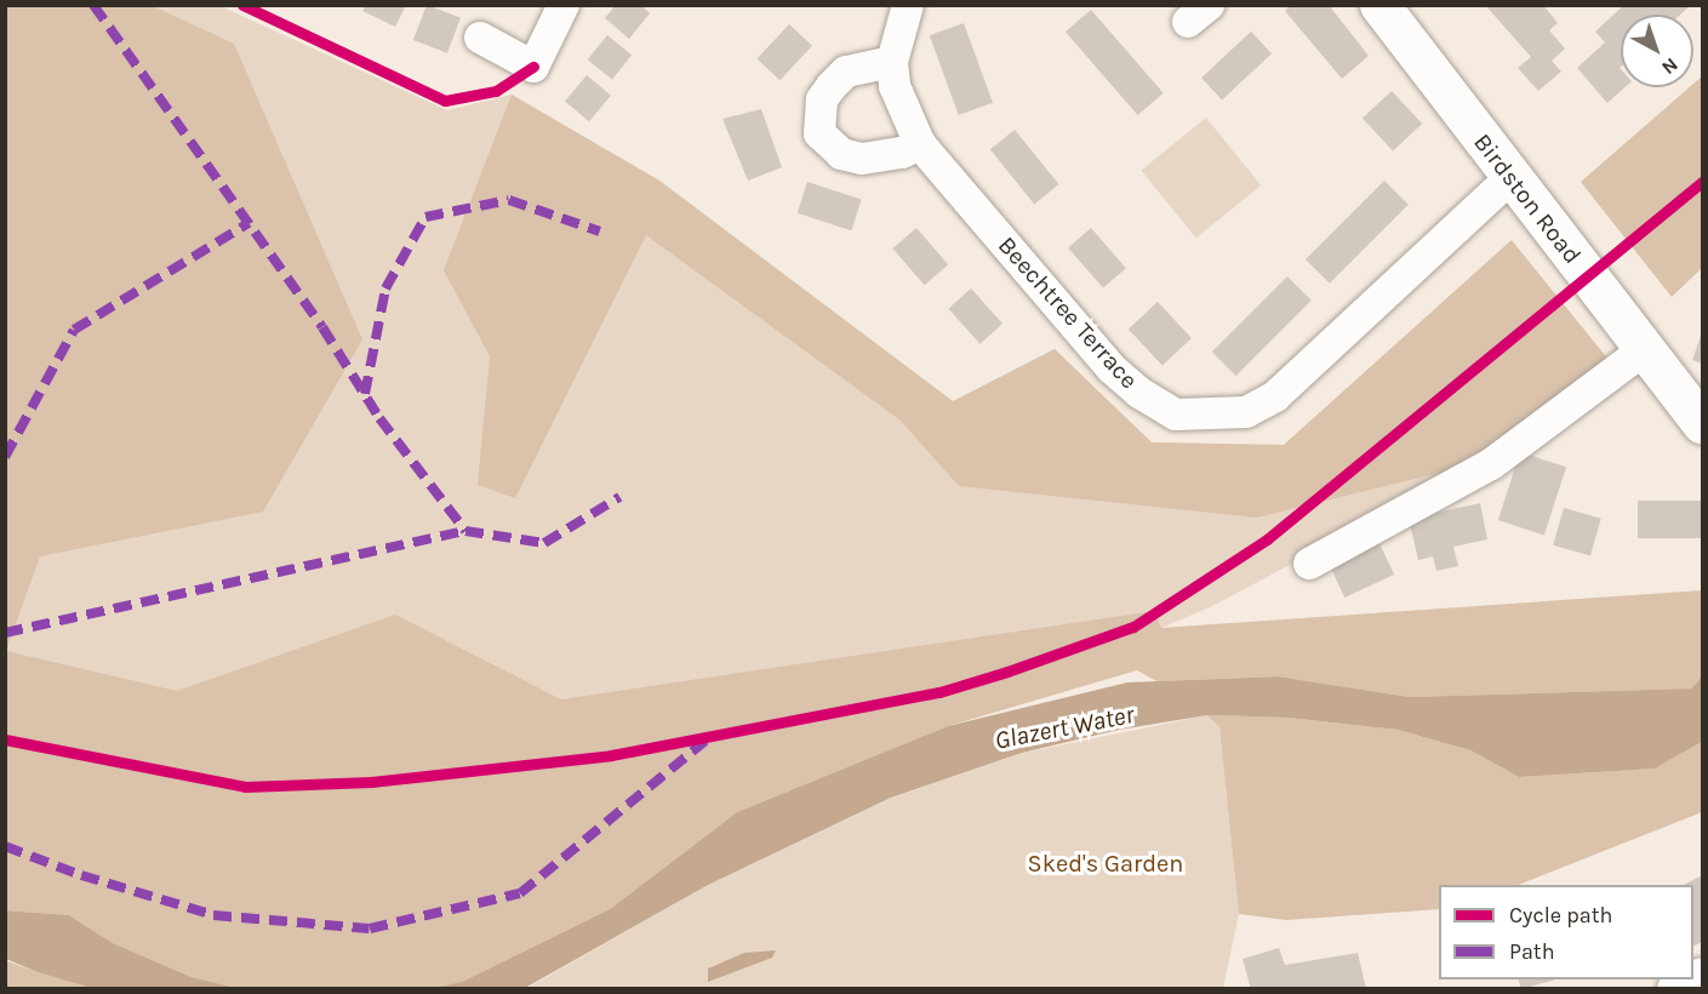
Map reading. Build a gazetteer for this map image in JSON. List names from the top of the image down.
{
  "streets": {
    "main road": ["Birdston Road"],
    "street": ["Beechtree Terrace"]
  },
  "crossings": [
    ["Birdston Road", "Beechtree Terrace"]
  ],
  "water": ["Glazert Water"],
  "parks": ["Sked's Garden"],
  "legend": ["Cycle path", "Path"],
  "north": "bottom right"
}
